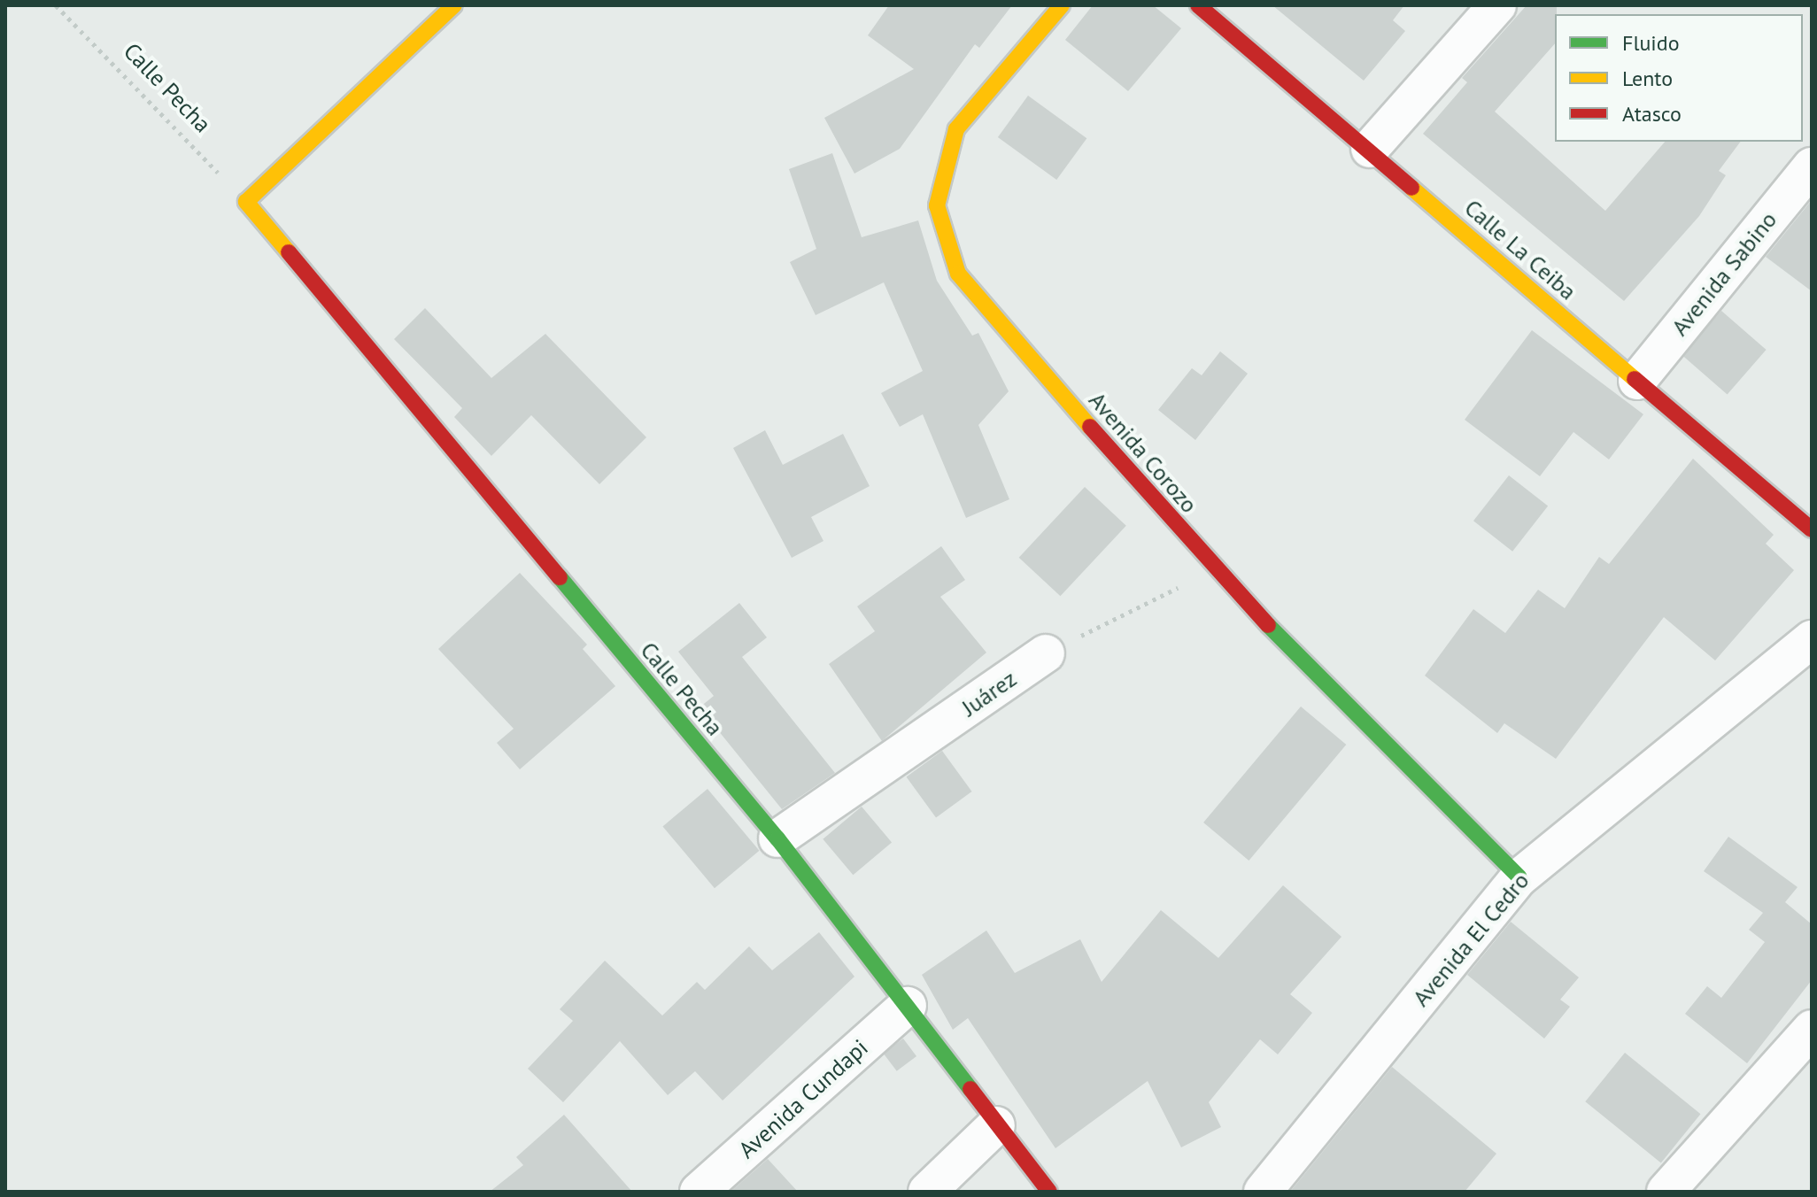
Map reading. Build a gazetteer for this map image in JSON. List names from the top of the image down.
{
  "streets": {
    "street": [
      "Calle Pecha",
      "Calle La Ceiba",
      "Avenida Sabino",
      "Avenida Corozo",
      "Juárez",
      "Avenida El Cedro",
      "Avenida Cundapi"
    ]
  },
  "crossings": [
    ["Calle Pecha", "Juárez"],
    ["Calle Pecha", "Avenida Cundapi"],
    ["Calle La Ceiba", "Avenida Sabino"],
    ["Avenida Corozo", "Avenida El Cedro"]
  ],
  "legend": ["Fluido", "Lento", "Atasco"]
}
